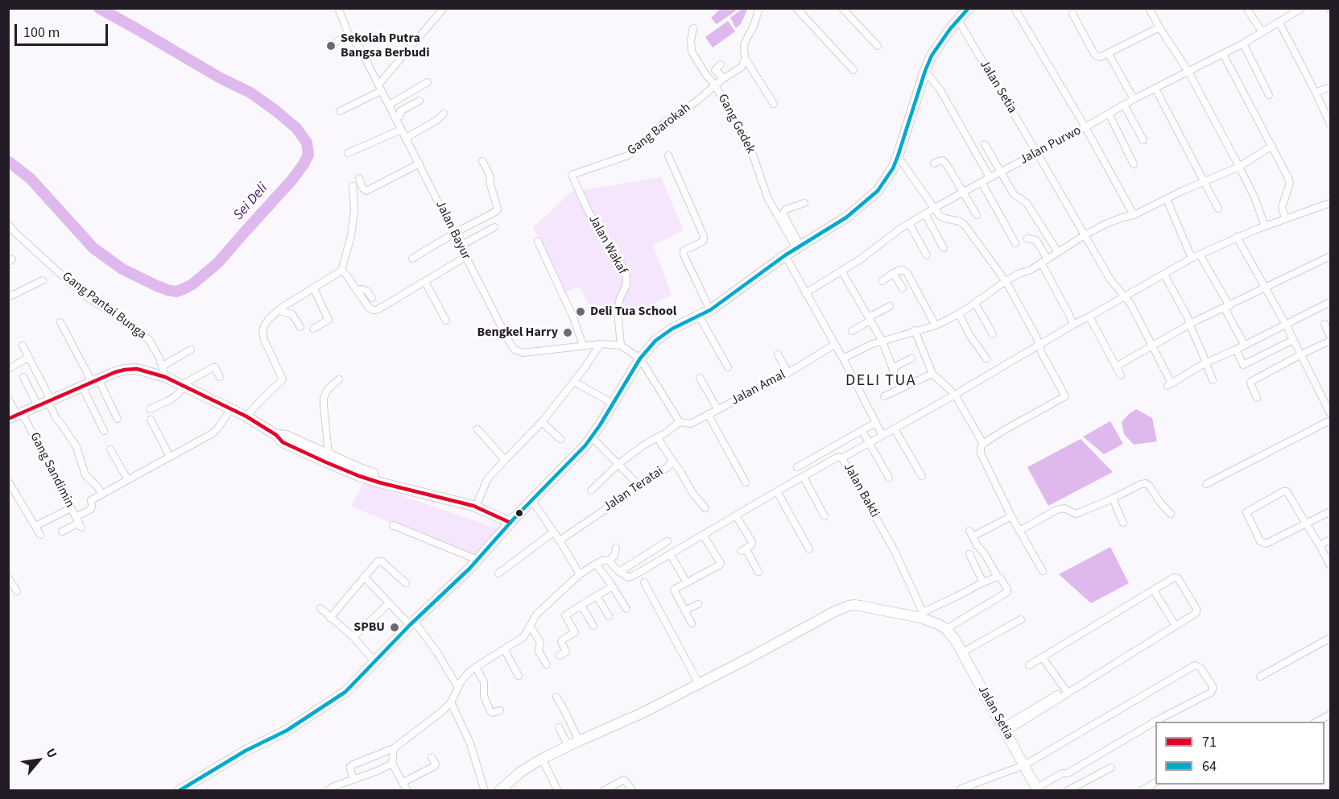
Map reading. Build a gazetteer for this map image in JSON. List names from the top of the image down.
{
  "streets": {
    "main road": ["Jalan Setia"],
    "street": [
      "Gang Gedek",
      "Gang Barokah",
      "Jalan Purwo",
      "Jalan Bayur",
      "Jalan Wakaf",
      "Gang Pantai Bunga",
      "Jalan Amal",
      "Gang Sandimin",
      "Jalan Teratai",
      "Jalan Bakti"
    ]
  },
  "crossings": [
    ["Jalan Setia", "Jalan Purwo"],
    ["Jalan Setia", "Jalan Bakti"],
    ["Gang Gedek", "Gang Barokah"],
    ["Gang Barokah", "Jalan Wakaf"],
    ["Jalan Bayur", "Jalan Wakaf"]
  ],
  "districts": ["DELI TUA"],
  "water": ["Sei Deli"],
  "places": [
    "Sekolah Putra Bangsa Berbudi",
    "Deli Tua School",
    "Bengkel Harry",
    "SPBU"
  ],
  "lines": ["transit line 64", "transit line 71"],
  "legend": ["71", "64"],
  "scale_bar": "100 m",
  "north": "top right"
}
